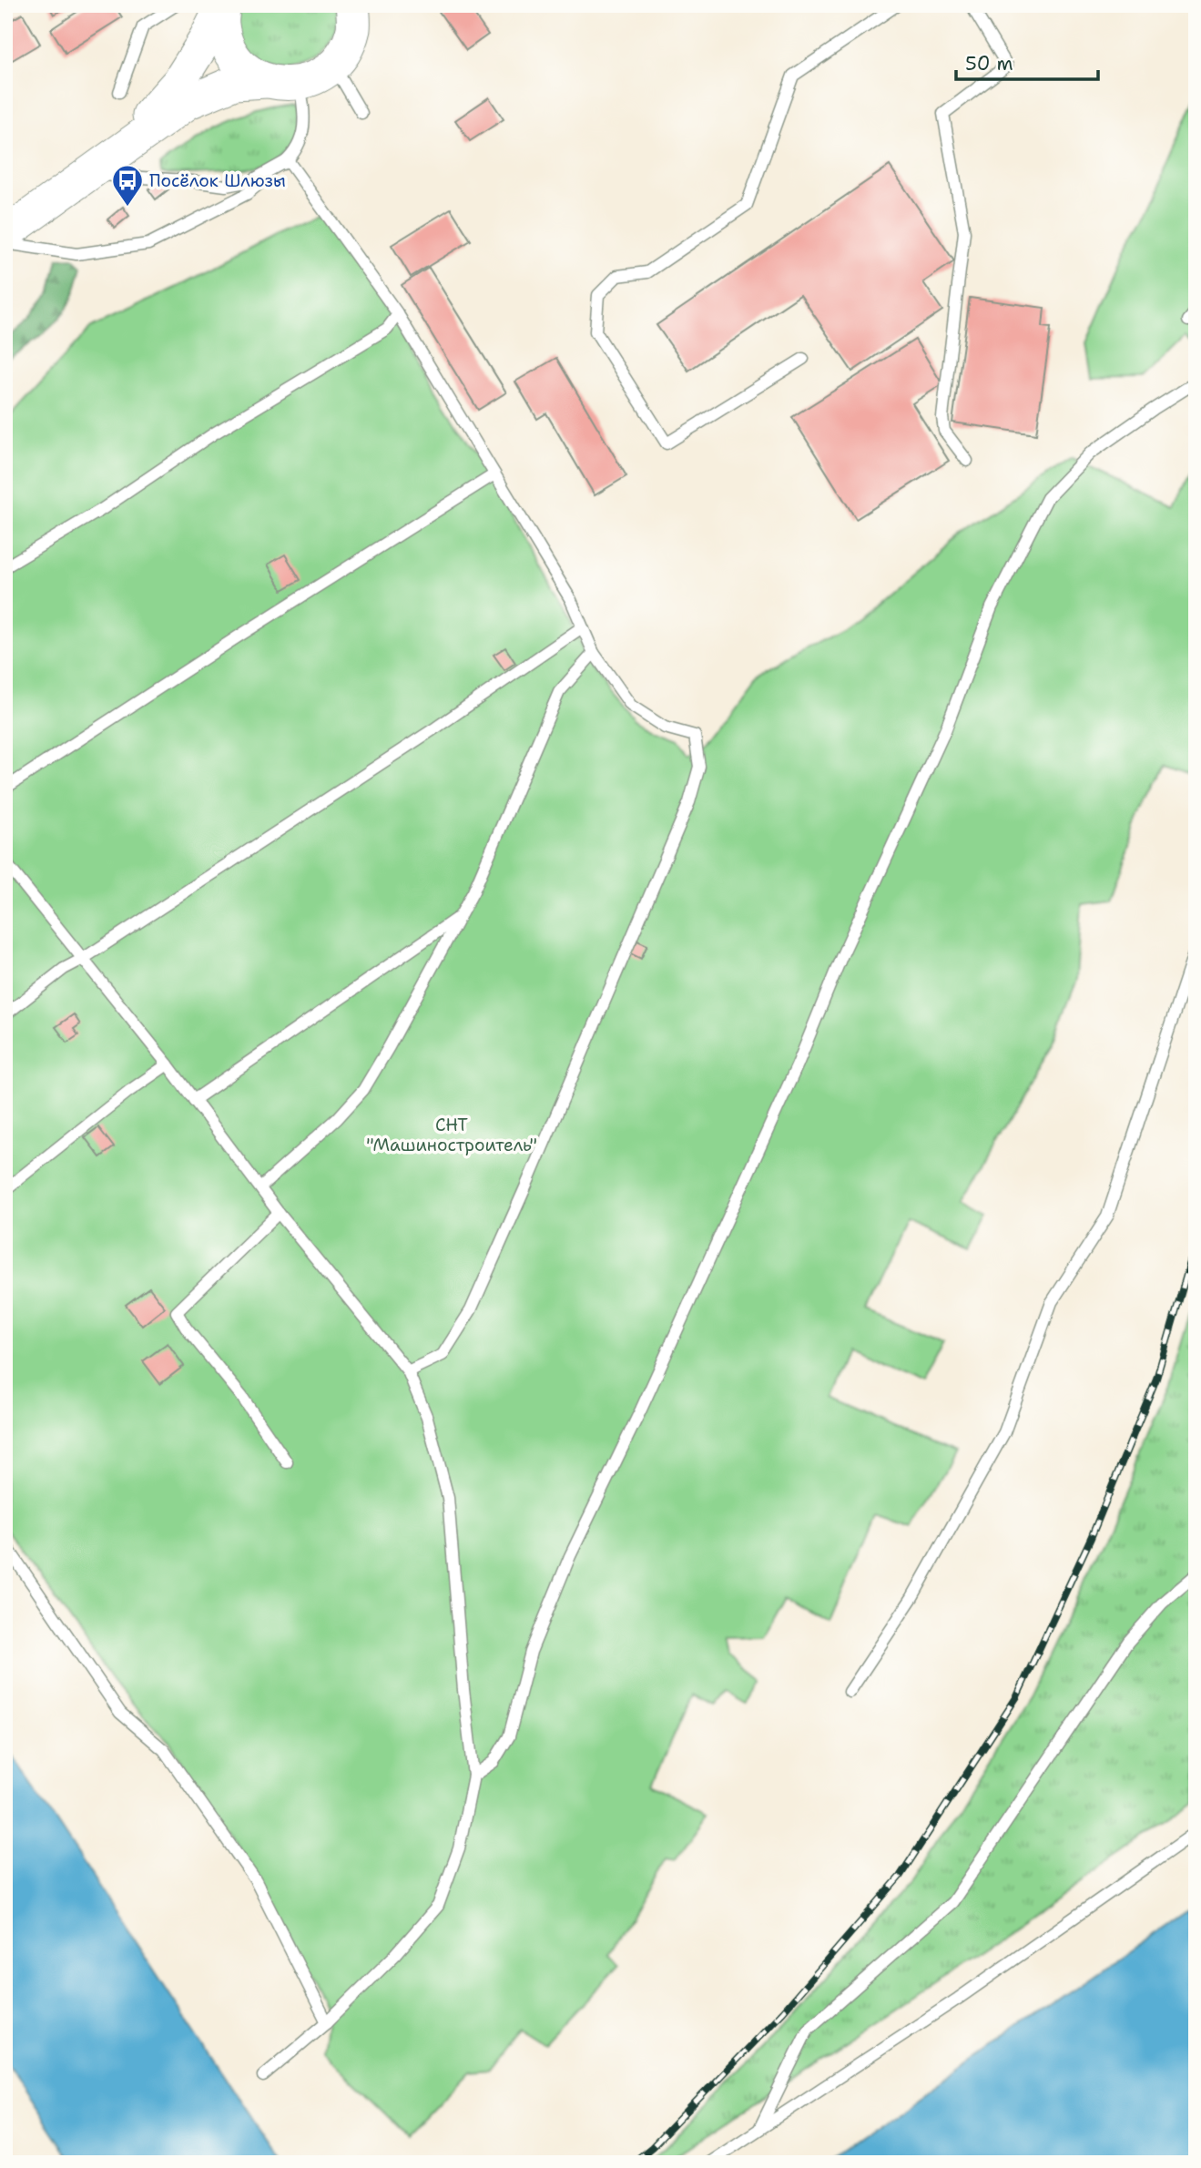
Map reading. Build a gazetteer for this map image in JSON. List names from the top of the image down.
{
  "parks": ["СНТ \"Машиностроитель\""],
  "places": {
    "bus stop": ["Посёлок Шлюзы"]
  },
  "scale_bar": "50 m"
}
